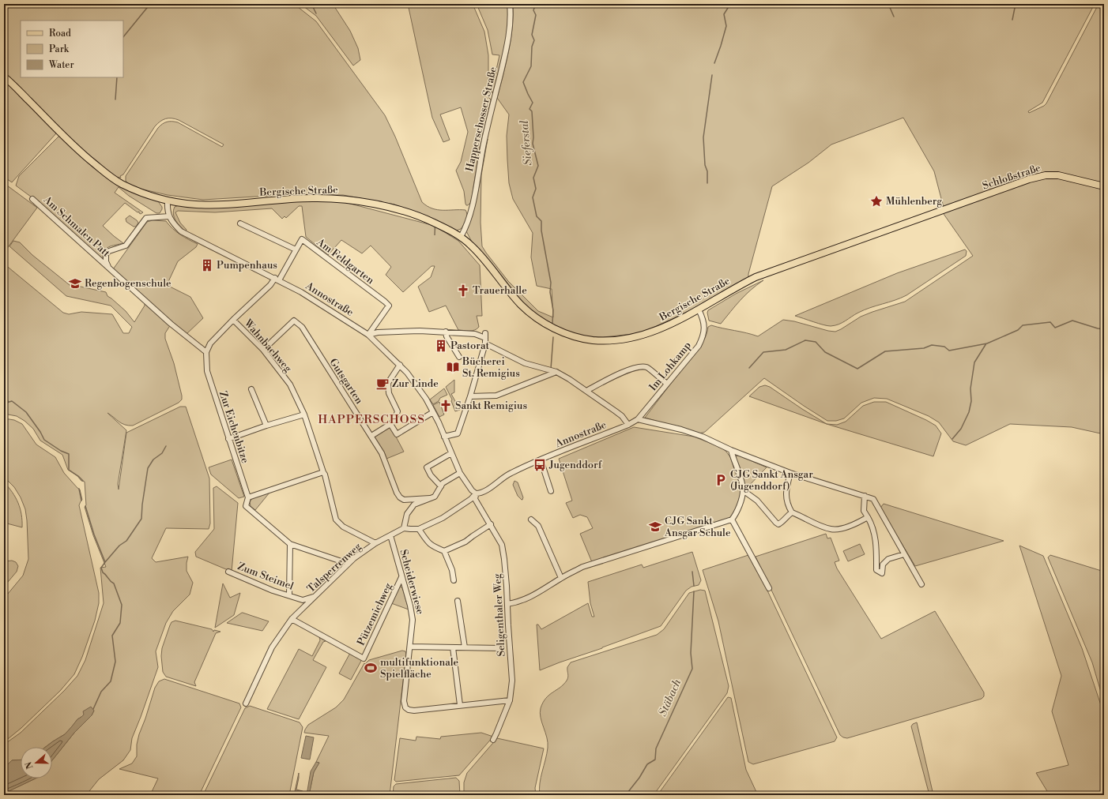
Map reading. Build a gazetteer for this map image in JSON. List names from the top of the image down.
{
  "streets": {
    "main road": ["Schloßstraße", "Bergische Straße"],
    "street": [
      "Happerschosser Straße",
      "Am Schmalen Patt",
      "Am Feldgarten",
      "Annostraße",
      "Wahnbachweg",
      "Im Lohkamp",
      "Gutsgarten",
      "Zur Eichenbitze",
      "Talsperrenweg",
      "Zum Steimel",
      "Scheiderwiese",
      "Pützemichweg",
      "Seligenthaler Weg"
    ]
  },
  "crossings": [
    ["Happerschosser Straße", "Bergische Straße"],
    ["Schloßstraße", "Bergische Straße"],
    ["Bergische Straße", "Im Lohkamp"],
    ["Am Schmalen Patt", "Annostraße"],
    ["Am Schmalen Patt", "Zur Eichenbitze"],
    ["Am Feldgarten", "Annostraße"],
    ["Annostraße", "Im Lohkamp"],
    ["Annostraße", "Seligenthaler Weg"],
    ["Wahnbachweg", "Gutsgarten"],
    ["Wahnbachweg", "Talsperrenweg"],
    ["Talsperrenweg", "Zum Steimel"],
    ["Talsperrenweg", "Scheiderwiese"],
    ["Talsperrenweg", "Pützemichweg"],
    ["Scheiderwiese", "Pützemichweg"]
  ],
  "districts": ["HAPPERSCHOSS"],
  "water": ["Sieferstal", "Stäbach"],
  "places": {
    "place": ["Mühlenberg"],
    "building": ["Pumpenhaus", "Pastorat"],
    "school or university": ["Regenbogenschule", "CJG Sankt Ansgar Schule"],
    "church": ["Trauerhalle", "Sankt Remigius"],
    "library": ["Bücherei St. Remigius"],
    "cafe": ["Zur Linde"],
    "bus stop": ["Jugenddorf"],
    "parking": ["CJG Sankt Ansgar (Jugenddorf)"],
    "sports": ["multifunktionale Spielfläche"]
  },
  "legend": ["Road", "Park", "Water"],
  "north": "left"
}
